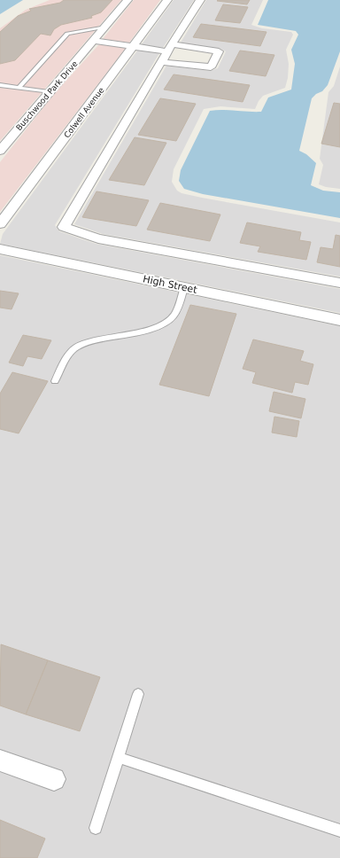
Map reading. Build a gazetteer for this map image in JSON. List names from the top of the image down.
{
  "streets": {
    "street": ["Buschwood Park Drive", "Colwell Avenue", "High Street"]
  }
}
